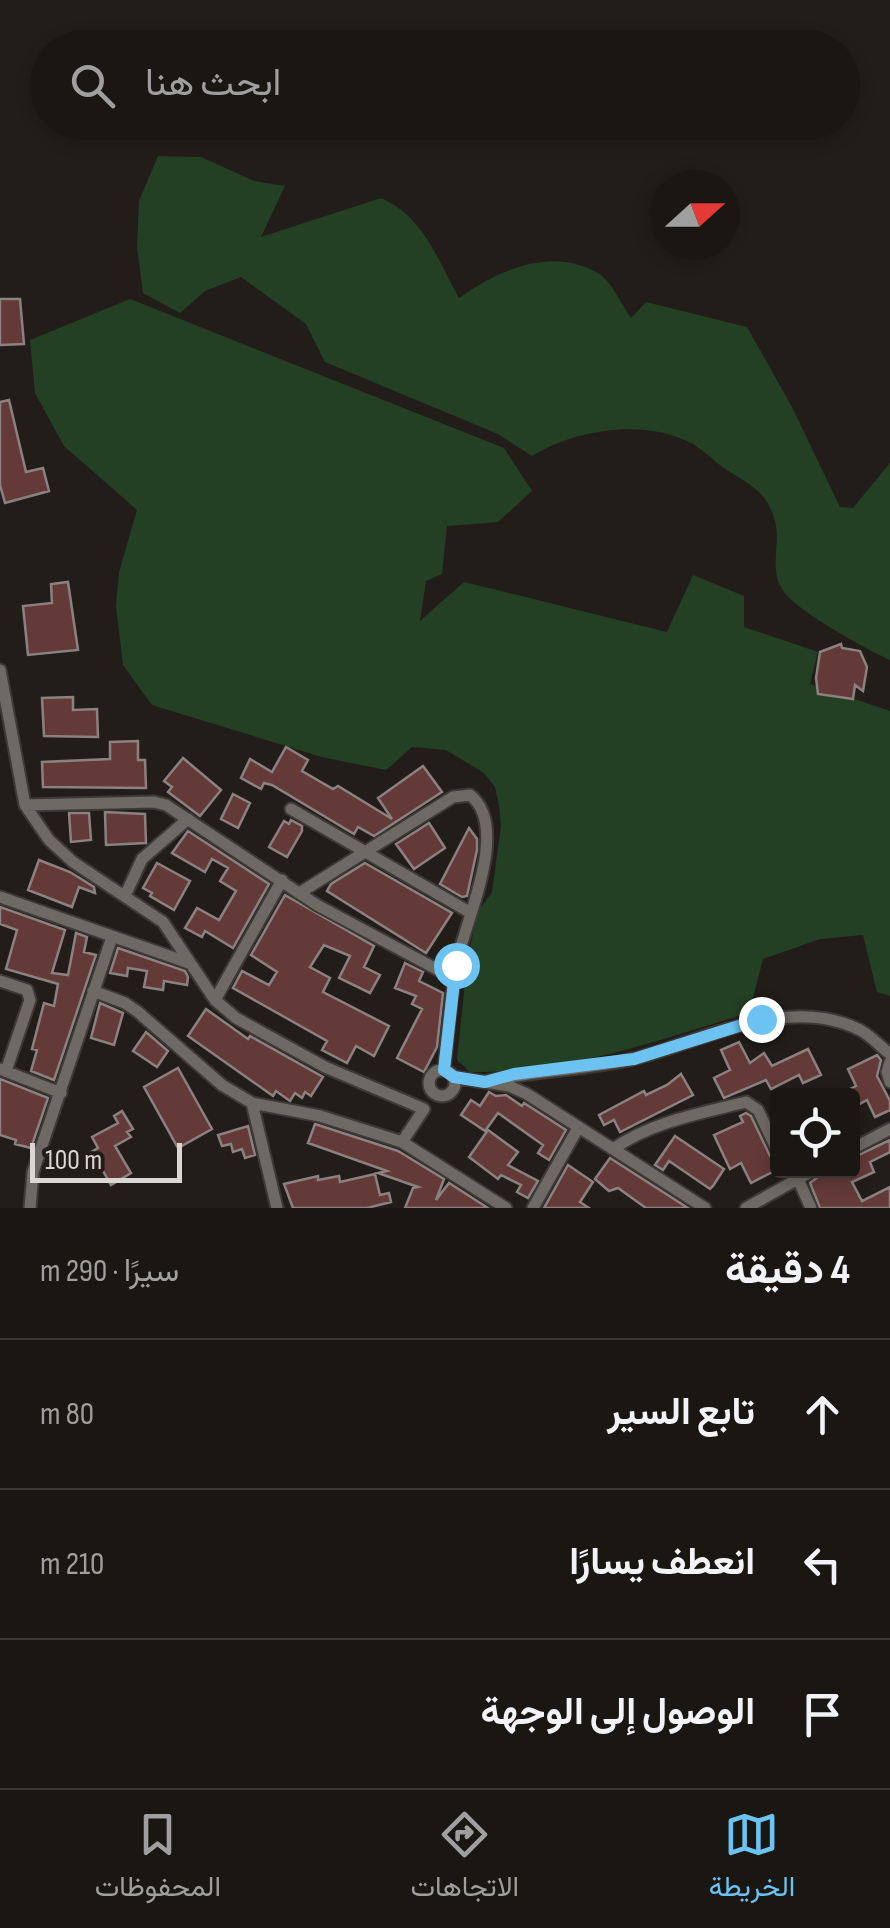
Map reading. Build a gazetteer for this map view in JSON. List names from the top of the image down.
{
  "scale_bar": "100 m",
  "north": "right",
  "page": {
    "search": "ابحث هنا",
    "scale": "100 m",
    "heading": ["4 دقيقة", "سيرًا · 290 m"],
    "list": [
      ["تابع السير", "80 m"],
      ["انعطف يسارًا", "210 m"],
      "الوصول إلى الوجهة"
    ],
    "nav": ["الخريطة", "الاتجاهات", "المحفوظات"]
  }
}
